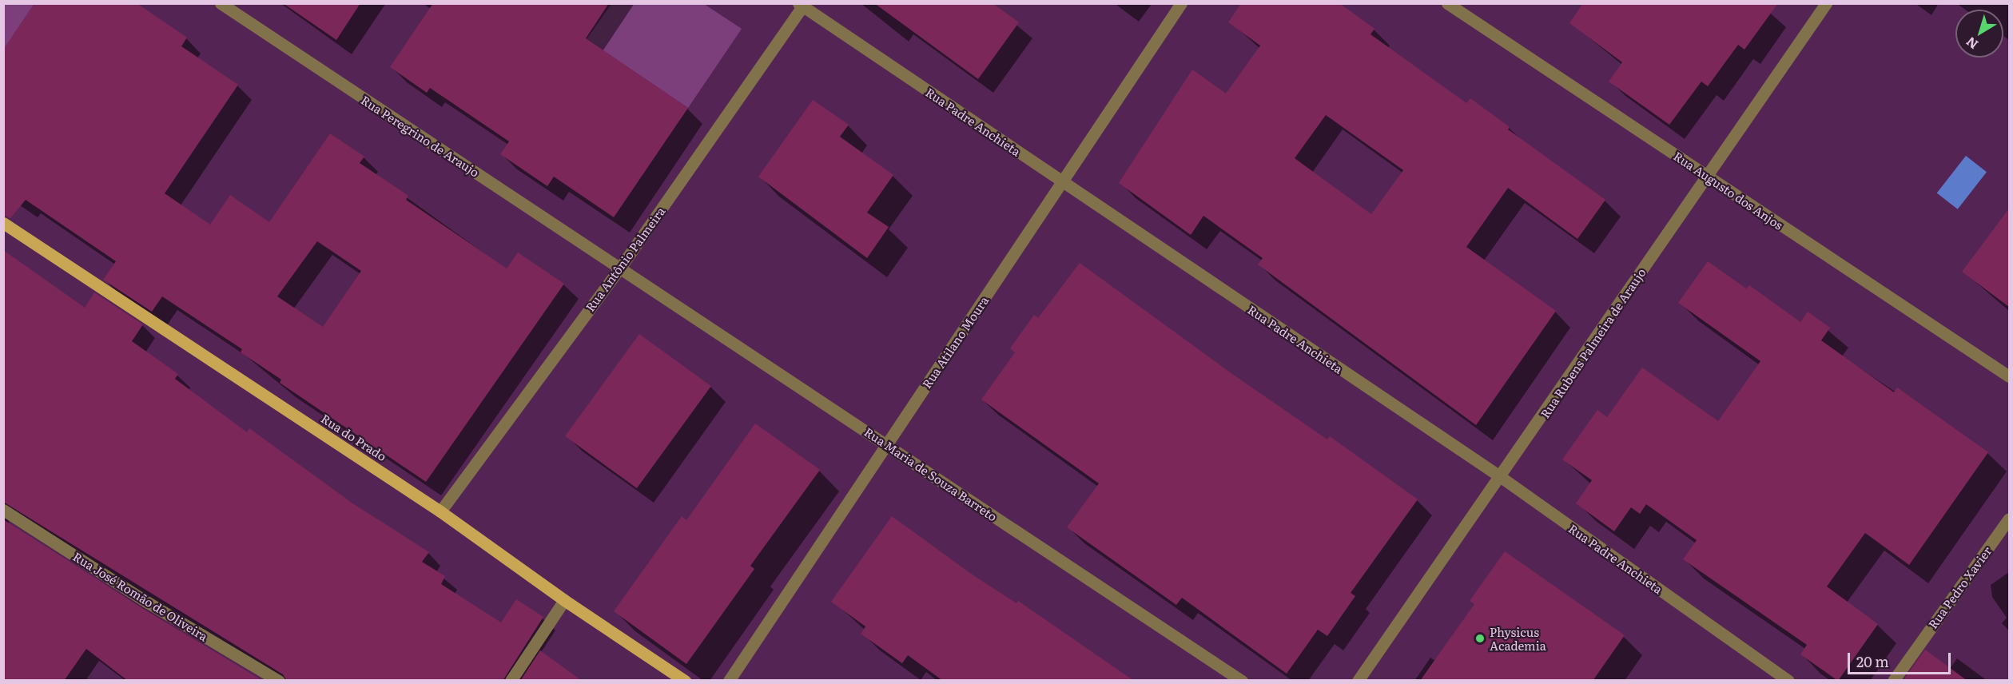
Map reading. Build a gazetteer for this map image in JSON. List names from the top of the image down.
{
  "streets": {
    "main road": ["Rua do Prado"],
    "street": [
      "Rua Padre Anchieta",
      "Rua Peregrino de Araujo",
      "Rua Augusto dos Anjos",
      "Rua Antônio Palmeira",
      "Rua Atilano Moura",
      "Rua Rubens Palmeira de Araujo",
      "Rua Maria de Souza Barreto",
      "Rua Pedro Xavier",
      "Rua José Romão de Oliveira"
    ]
  },
  "crossings": [
    ["Rua Padre Anchieta", "Rua Antônio Palmeira"],
    ["Rua Padre Anchieta", "Rua Atilano Moura"],
    ["Rua Padre Anchieta", "Rua Rubens Palmeira de Araujo"],
    ["Rua Peregrino de Araujo", "Rua Antônio Palmeira"],
    ["Rua Peregrino de Araujo", "Rua Maria de Souza Barreto"],
    ["Rua Augusto dos Anjos", "Rua Rubens Palmeira de Araujo"],
    ["Rua Antônio Palmeira", "Rua do Prado"],
    ["Rua Antônio Palmeira", "Rua Maria de Souza Barreto"],
    ["Rua Atilano Moura", "Rua Maria de Souza Barreto"]
  ],
  "places": ["Physicus Academia"],
  "scale_bar": "20 m",
  "north": "bottom left"
}
